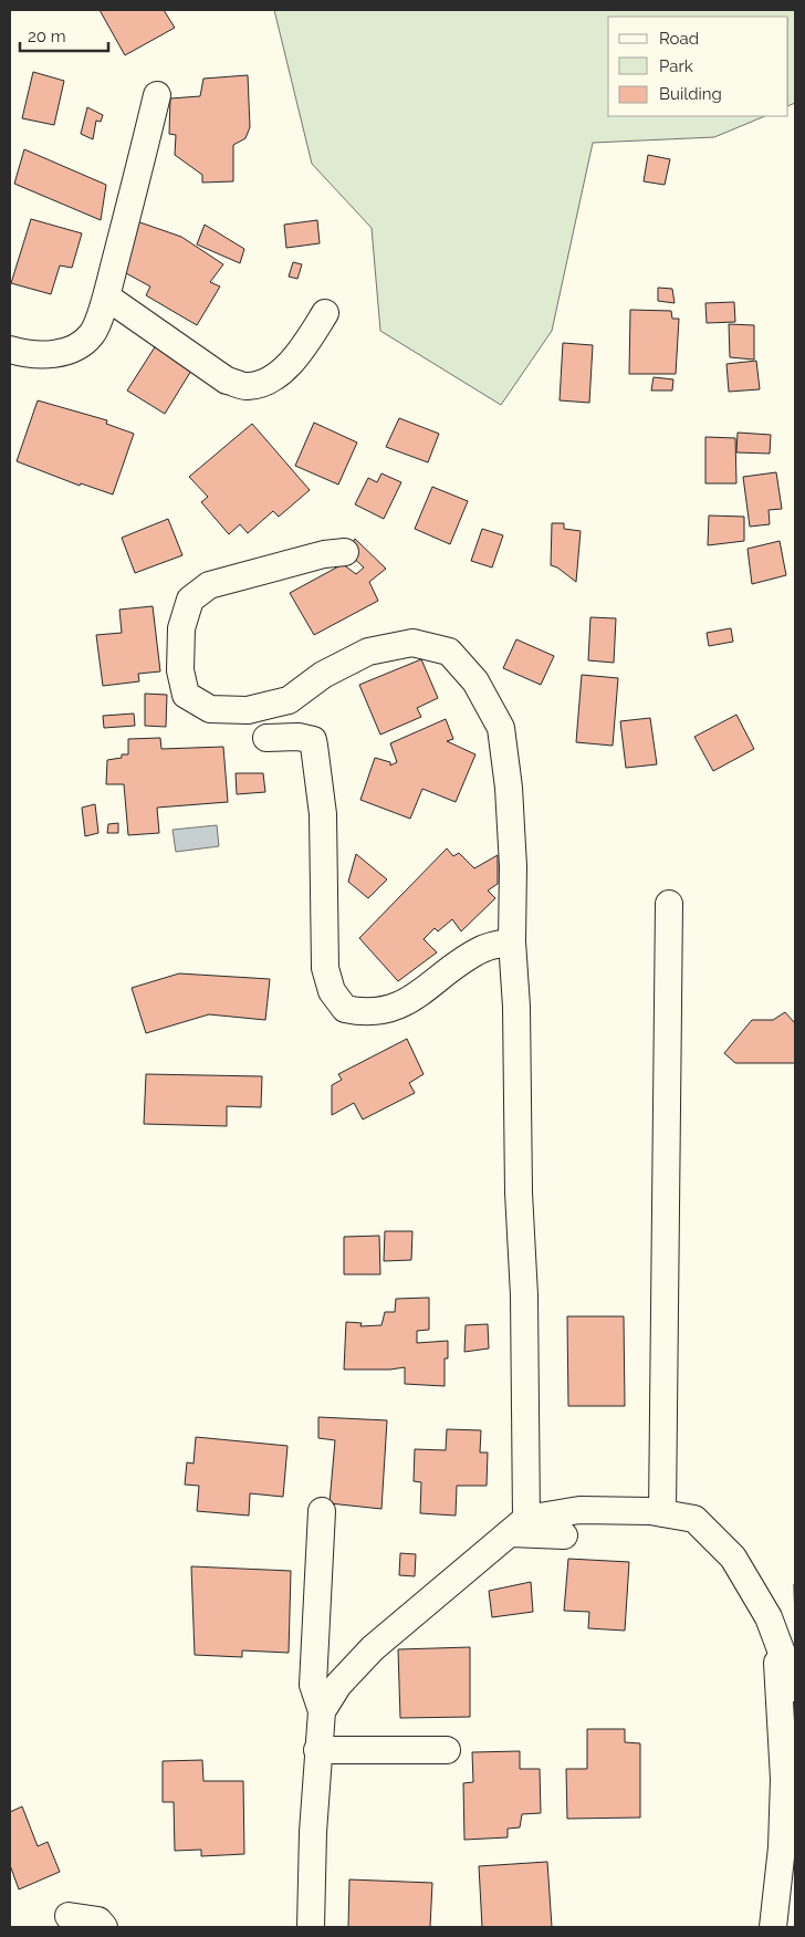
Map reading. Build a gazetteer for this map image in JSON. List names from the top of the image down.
{
  "legend": ["Road", "Park", "Building"],
  "scale_bar": "20 m"
}
